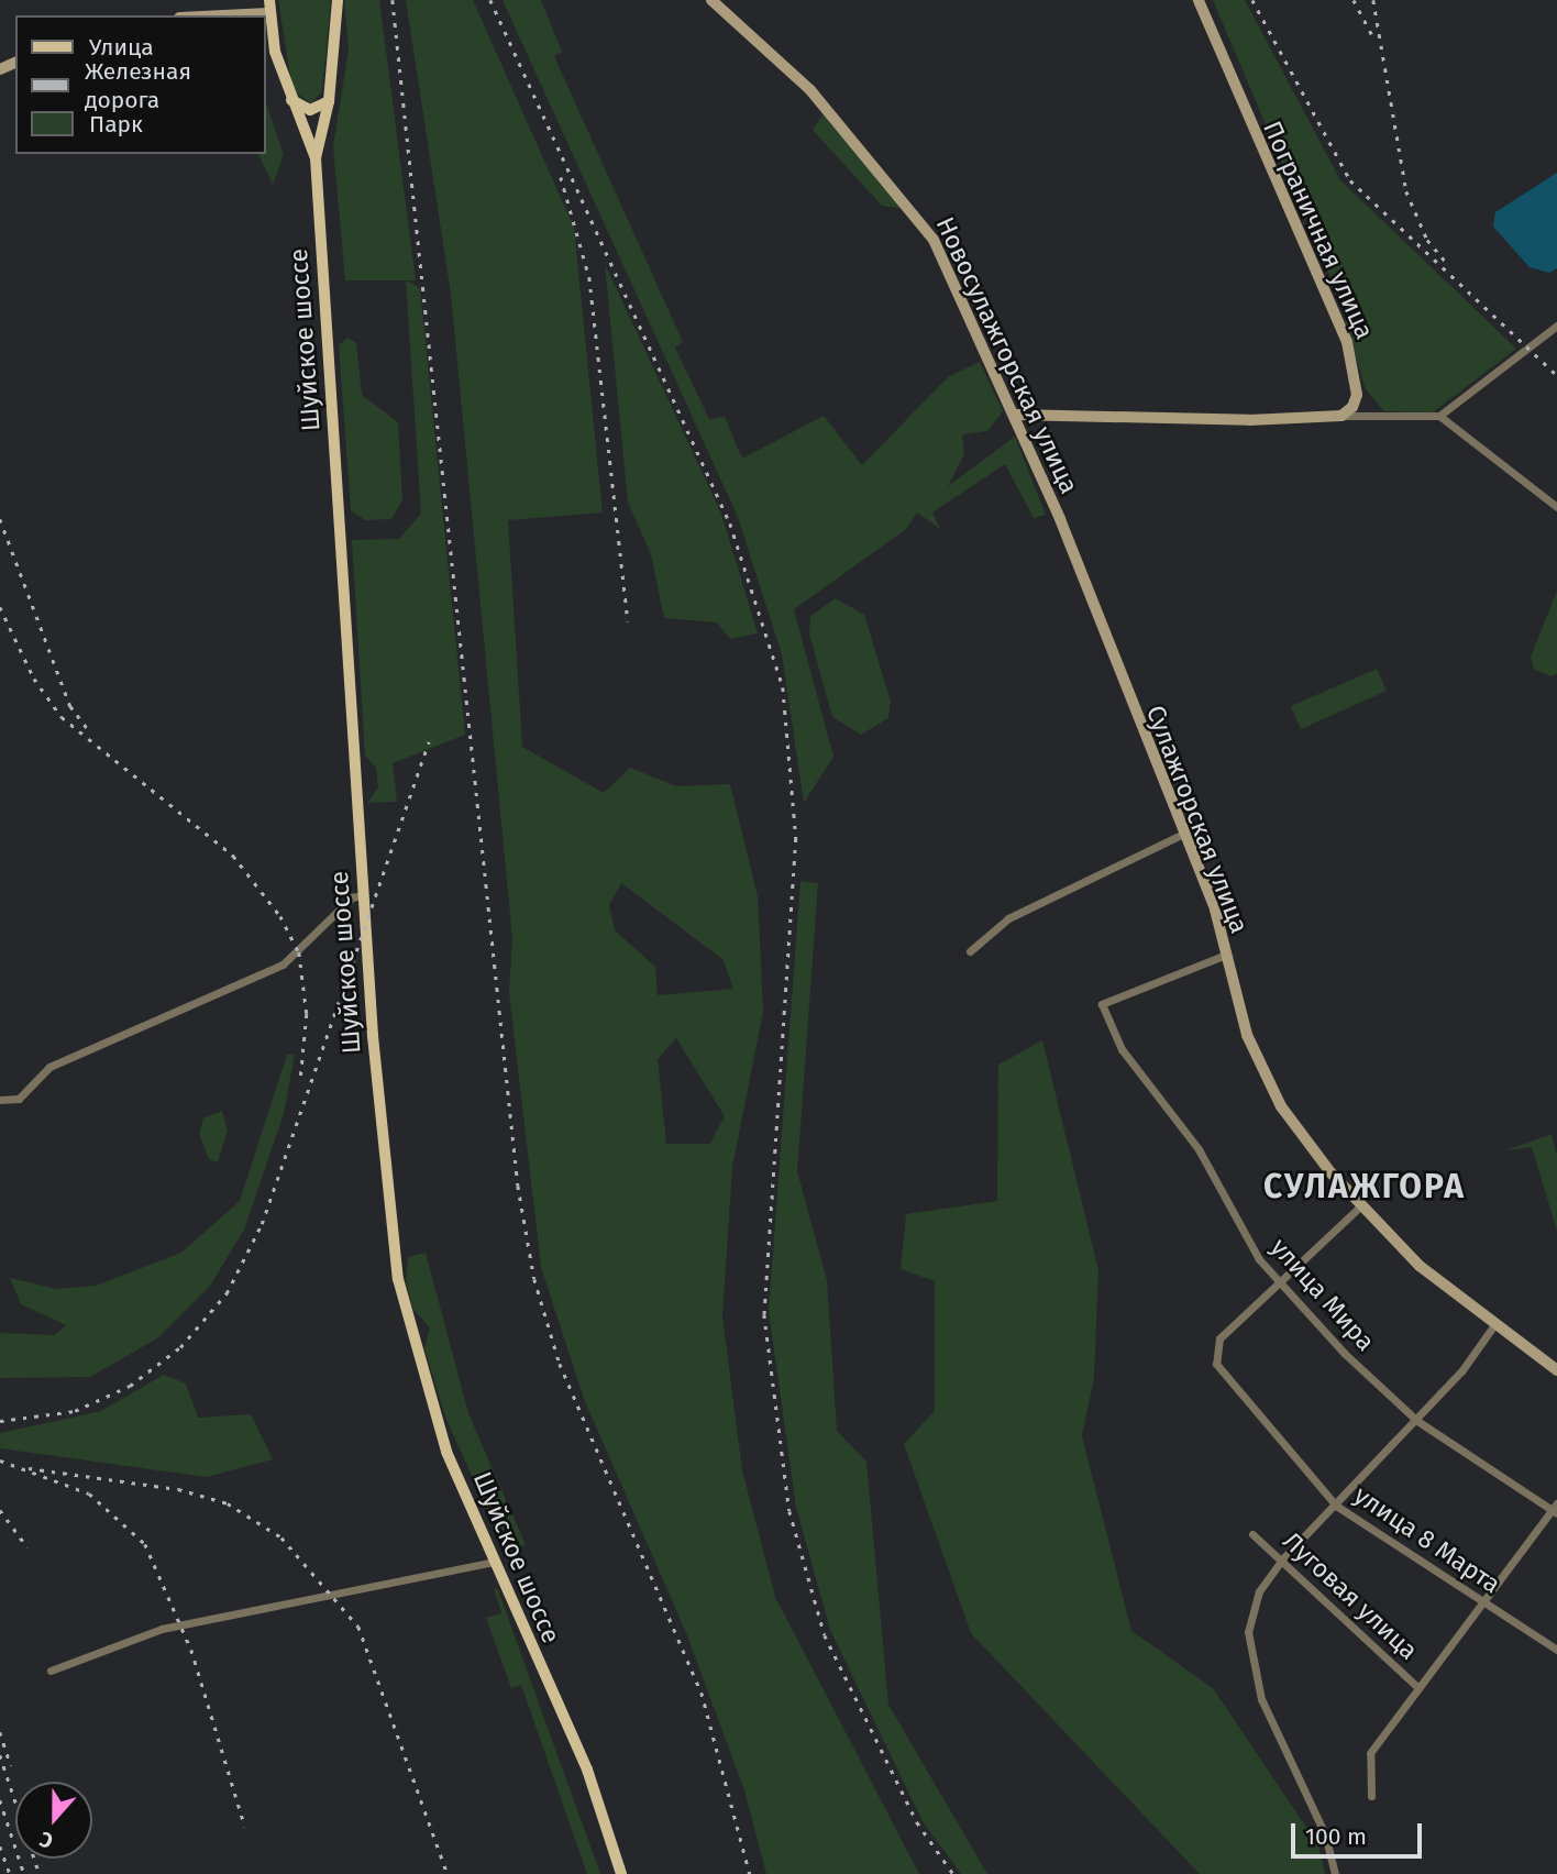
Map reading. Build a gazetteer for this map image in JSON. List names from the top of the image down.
{
  "streets": {
    "main road": [
      "Пограничная улица",
      "Шуйское шоссе",
      "Новосулажгорская улица",
      "Сулажгорская улица"
    ],
    "street": ["улица Мира", "улица 8 Марта", "Луговая улица"]
  },
  "crossings": [
    ["Новосулажгорская улица", "Сулажгорская улица"],
    ["Сулажгорская улица", "улица Мира"],
    ["улица Мира", "улица 8 Марта"]
  ],
  "districts": ["СУЛАЖГОРА"],
  "legend": ["Улица", "Железная дорога", "Парк"],
  "scale_bar": "100 m",
  "north": "bottom"
}
